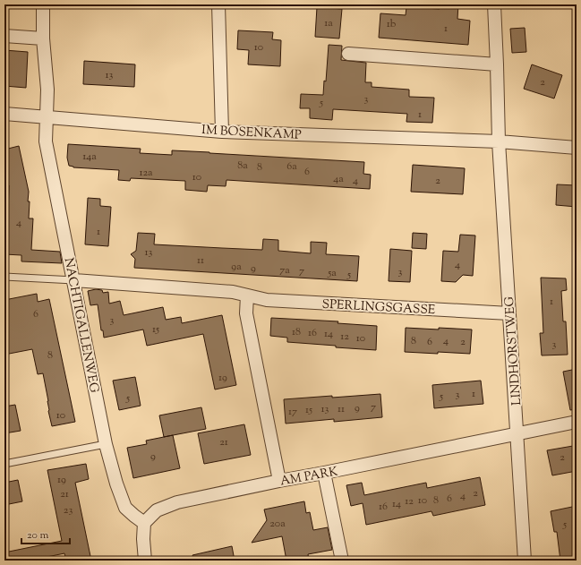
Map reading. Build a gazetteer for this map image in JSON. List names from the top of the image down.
{
  "streets": {
    "street": [
      "IM BOSENKAMP",
      "SPERLINGSGASSE",
      "NACHTIGALLENWEG",
      "LINDHORSTWEG",
      "AM PARK"
    ]
  },
  "crossings": [
    ["IM BOSENKAMP", "NACHTIGALLENWEG"],
    ["IM BOSENKAMP", "LINDHORSTWEG"],
    ["SPERLINGSGASSE", "NACHTIGALLENWEG"],
    ["SPERLINGSGASSE", "LINDHORSTWEG"],
    ["NACHTIGALLENWEG", "AM PARK"],
    ["LINDHORSTWEG", "AM PARK"]
  ],
  "house_numbers": [
    "1a",
    "1b",
    "1",
    "10",
    "13",
    "2",
    "3",
    "5",
    "1",
    "14a",
    "8a",
    "6a",
    "8",
    "6",
    "12a",
    "10",
    "4a",
    "4",
    "2",
    "4",
    "1",
    "13",
    "11",
    "4",
    "9a",
    "9",
    "7a",
    "7",
    "3",
    "5a",
    "5",
    "1",
    "6",
    "3",
    "15",
    "18",
    "16",
    "14",
    "12",
    "10",
    "8",
    "4",
    "6",
    "2",
    "3",
    "8",
    "19",
    "1",
    "3",
    "5",
    "5",
    "7",
    "9",
    "13",
    "11",
    "15",
    "17",
    "10",
    "21",
    "9",
    "2",
    "19",
    "2",
    "21",
    "4",
    "6",
    "10",
    "8",
    "12",
    "14",
    "16",
    "23",
    "20a",
    "5"
  ],
  "scale_bar": "20 m"
}
